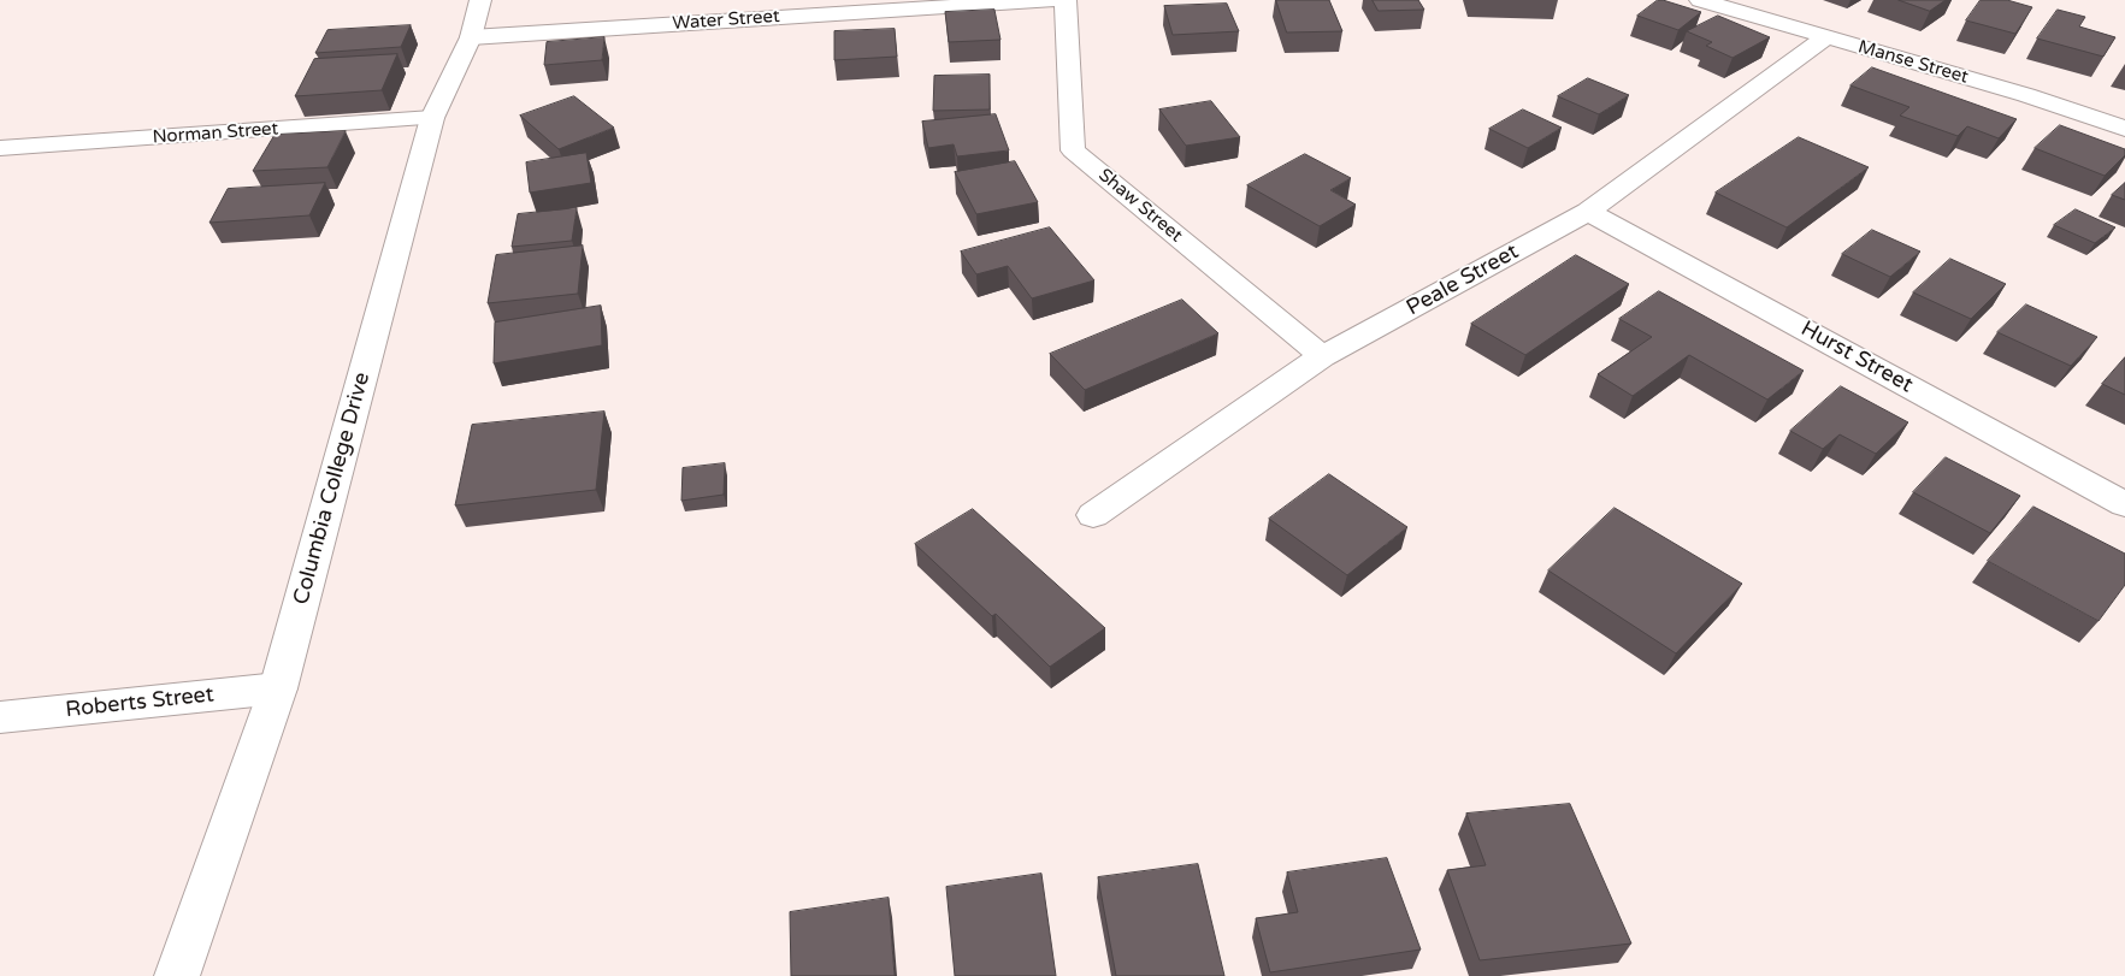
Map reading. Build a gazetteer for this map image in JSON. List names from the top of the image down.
{
  "streets": {
    "street": [
      "Water Street",
      "Manse Street",
      "Norman Street",
      "Shaw Street",
      "Peale Street",
      "Hurst Street",
      "Columbia College Drive",
      "Roberts Street"
    ]
  },
  "crossings": [
    ["Water Street", "Columbia College Drive"],
    ["Manse Street", "Peale Street"],
    ["Norman Street", "Columbia College Drive"],
    ["Shaw Street", "Peale Street"],
    ["Peale Street", "Hurst Street"],
    ["Columbia College Drive", "Roberts Street"]
  ]
}
